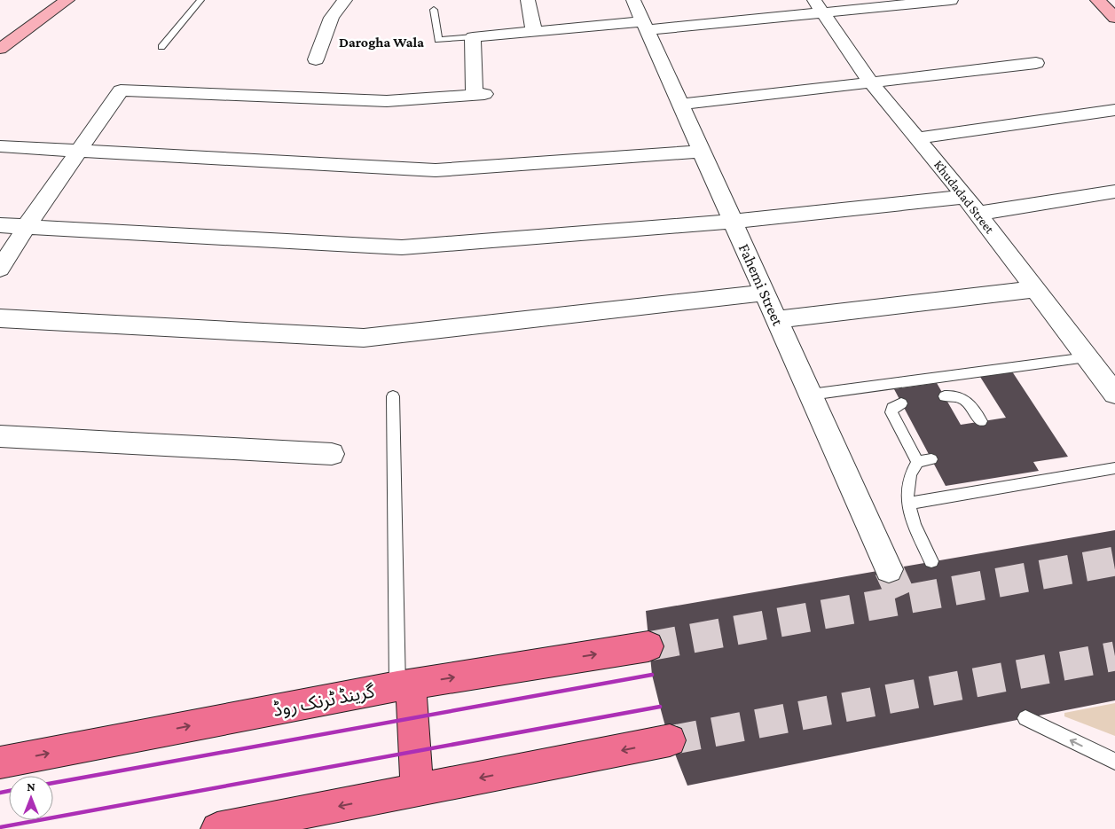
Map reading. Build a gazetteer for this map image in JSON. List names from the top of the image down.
{
  "streets": {
    "main road": ["گرینڈ ٹرنک روڈ"],
    "street": ["Khudadad Street", "Fahemi Street"]
  },
  "districts": ["Darogha Wala"],
  "north": "top"
}
